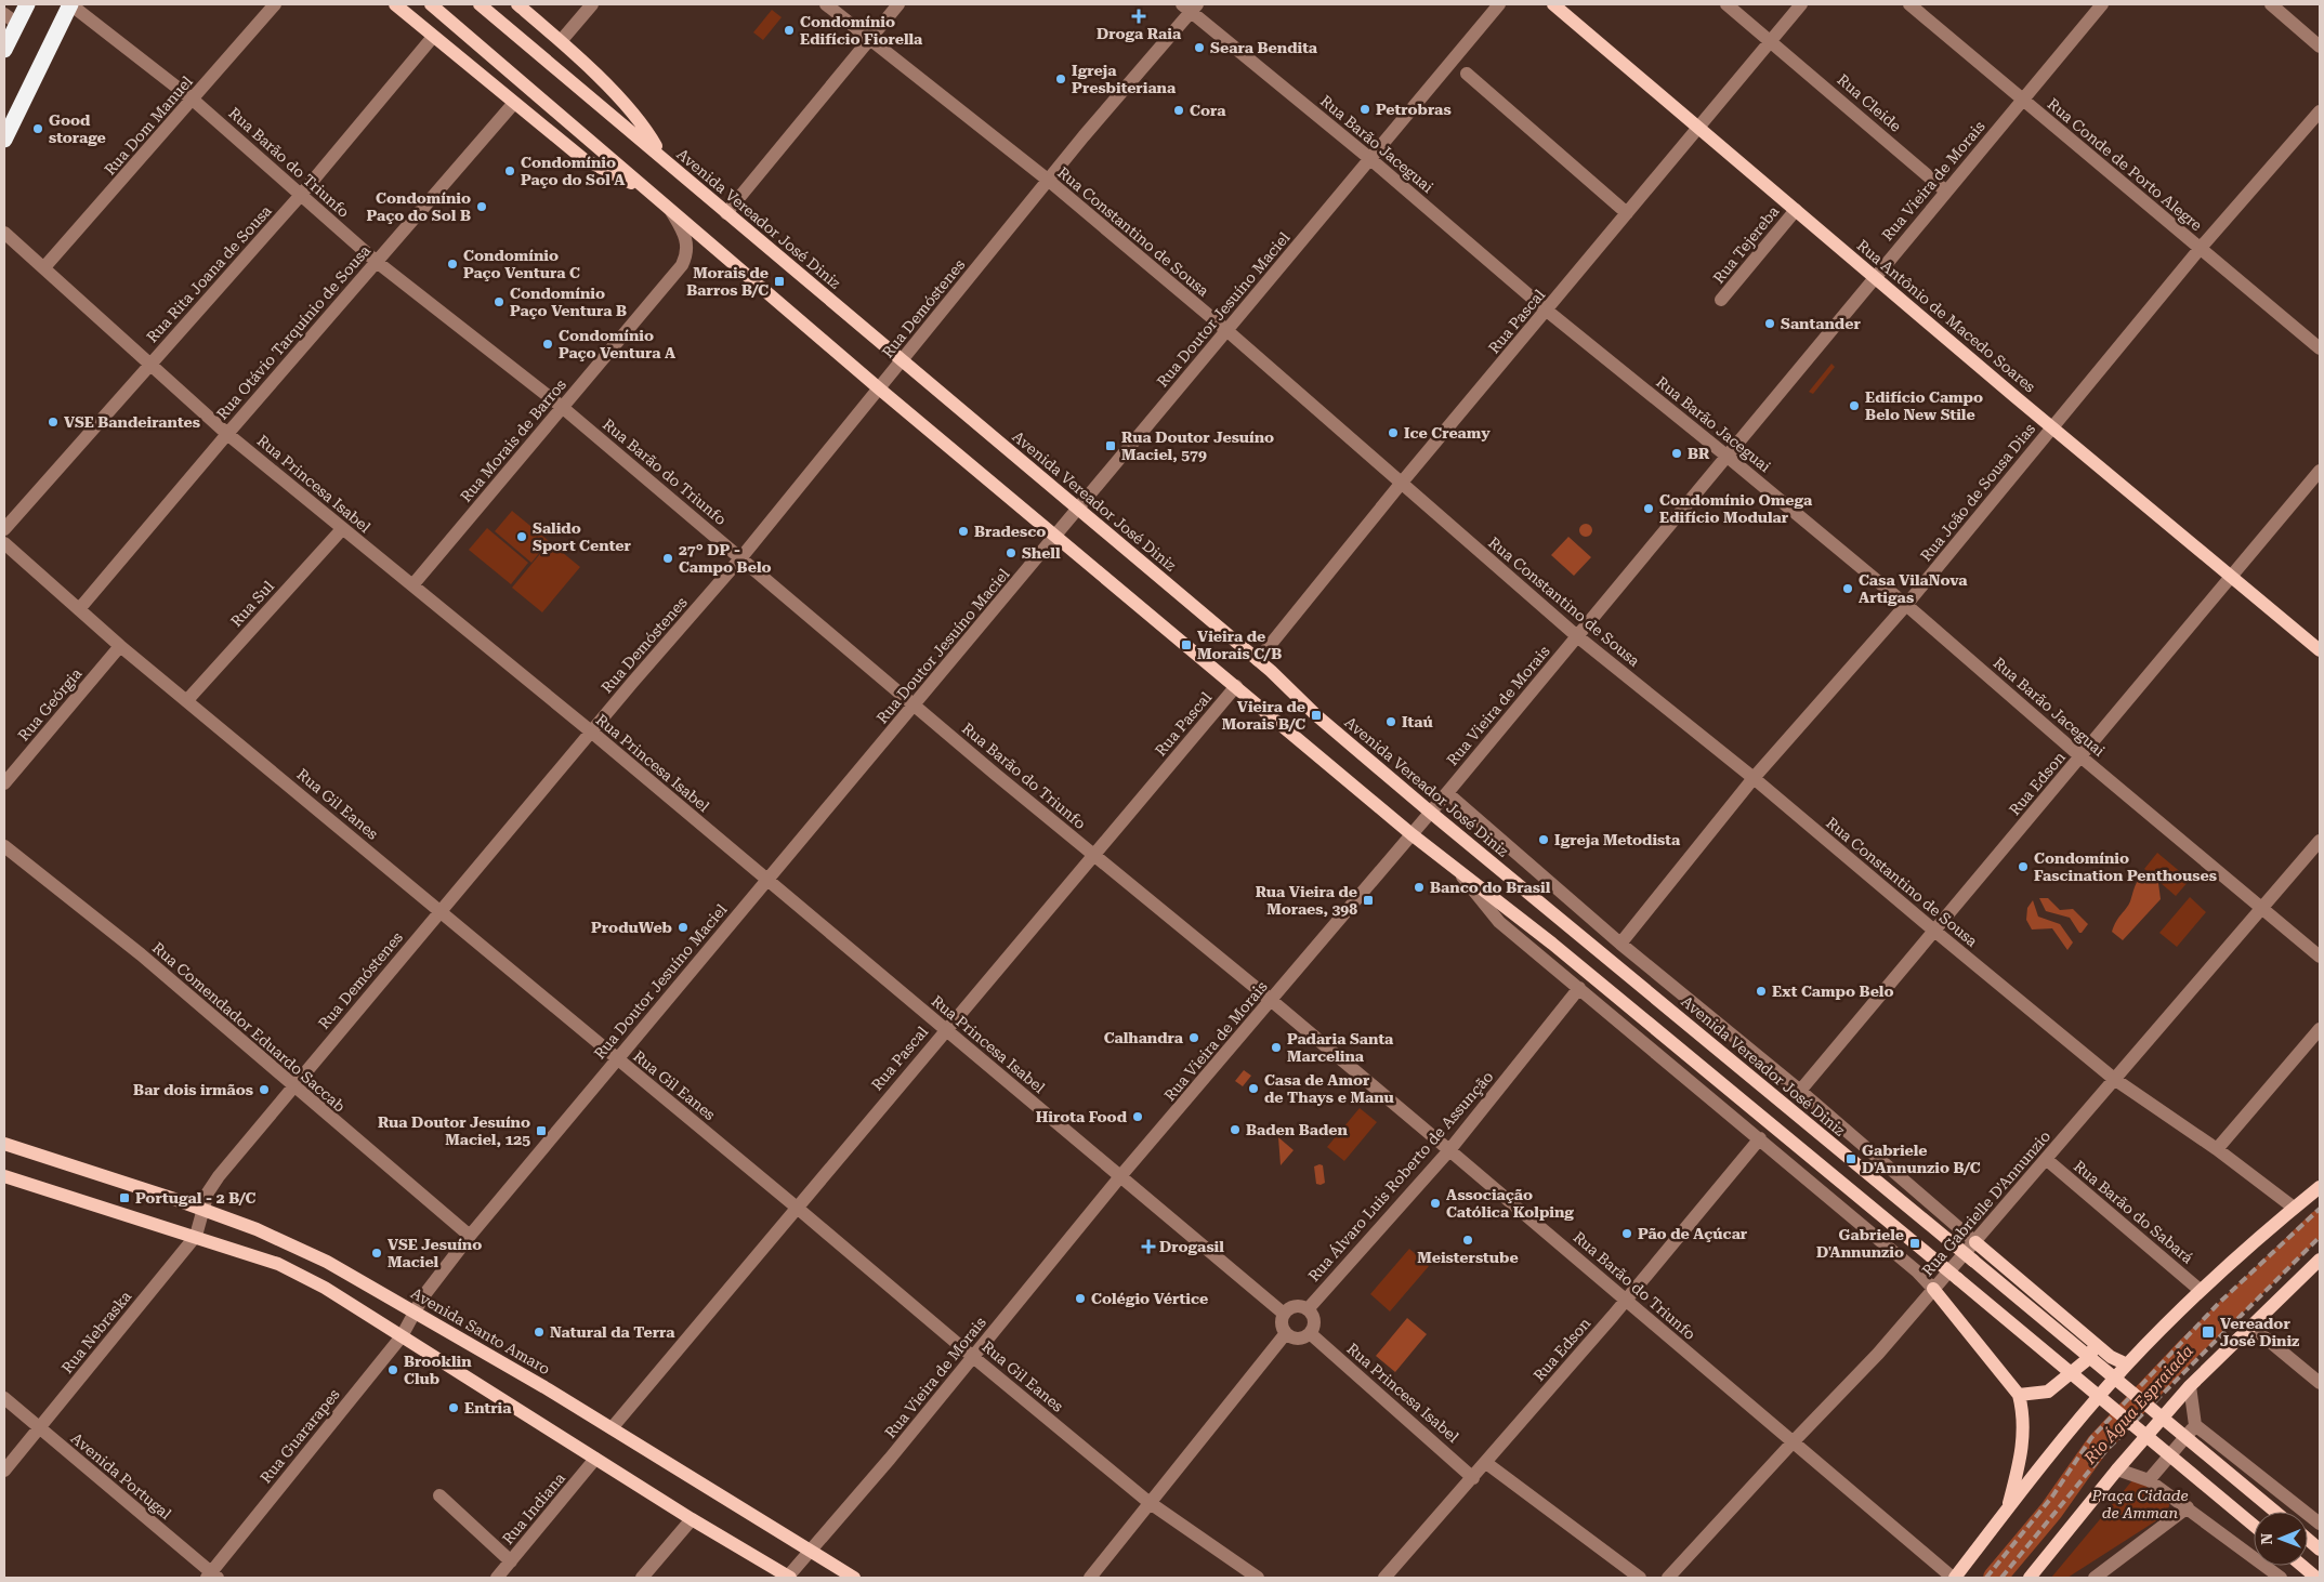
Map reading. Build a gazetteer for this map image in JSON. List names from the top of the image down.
{
  "streets": {
    "main road": ["Avenida Vereador José Diniz", "Rua Antônio de Macedo Soares", "Avenida Santo Amaro"],
    "street": [
      "Rua Cleide",
      "Rua Dom Manuel",
      "Rua Barão Jaceguai",
      "Rua Barão do Triunfo",
      "Rua Conde de Porto Alegre",
      "Rua Vieira de Morais",
      "Rua Constantino de Sousa",
      "Rua Tejereba",
      "Rua Rita Joana de Sousa",
      "Rua Demóstenes",
      "Rua Doutor Jesuíno Maciel",
      "Rua Pascal",
      "Rua Otávio Tarquínio de Sousa",
      "Rua Morais de Barros",
      "Rua Princesa Isabel",
      "Rua João de Sousa Dias",
      "Rua Sul",
      "Rua Geórgia",
      "Rua Edson",
      "Rua Gil Eanes",
      "Rua Comendador Eduardo Saccab",
      "Rua Álvaro Luis Roberto de Assunção",
      "Rua Gabrielle D'Annunzio",
      "Rua Barão do Sabará",
      "Rua Nebraska",
      "Rua Guararapes",
      "Avenida Portugal",
      "Rua Indiana"
    ]
  },
  "crossings": [
    ["Rua Cleide", "Rua Vieira de Morais"],
    ["Rua Cleide", "Rua Pascal"],
    ["Rua Dom Manuel", "Rua Barão do Triunfo"],
    ["Rua Dom Manuel", "Rua Princesa Isabel"],
    ["Rua Barão Jaceguai", "Rua Vieira de Morais"],
    ["Rua Barão Jaceguai", "Rua Demóstenes"],
    ["Rua Barão Jaceguai", "Rua Doutor Jesuíno Maciel"],
    ["Rua Barão Jaceguai", "Rua Pascal"],
    ["Rua Barão Jaceguai", "Rua João de Sousa Dias"],
    ["Rua Barão Jaceguai", "Rua Edson"],
    ["Rua Barão Jaceguai", "Rua Gabrielle D'Annunzio"],
    ["Rua Barão do Triunfo", "Rua Vieira de Morais"],
    ["Rua Barão do Triunfo", "Rua Rita Joana de Sousa"],
    ["Rua Barão do Triunfo", "Rua Demóstenes"],
    ["Rua Barão do Triunfo", "Rua Doutor Jesuíno Maciel"],
    ["Rua Barão do Triunfo", "Rua Pascal"],
    ["Rua Barão do Triunfo", "Rua Otávio Tarquínio de Sousa"],
    ["Rua Barão do Triunfo", "Rua Morais de Barros"],
    ["Rua Barão do Triunfo", "Rua Edson"],
    ["Rua Barão do Triunfo", "Rua Álvaro Luis Roberto de Assunção"],
    ["Rua Barão do Triunfo", "Rua Gabrielle D'Annunzio"],
    ["Rua Conde de Porto Alegre", "Rua Vieira de Morais"],
    ["Rua Conde de Porto Alegre", "Rua João de Sousa Dias"],
    ["Rua Vieira de Morais", "Avenida Vereador José Diniz"],
    ["Rua Vieira de Morais", "Rua Constantino de Sousa"],
    ["Rua Vieira de Morais", "Rua Antônio de Macedo Soares"],
    ["Rua Vieira de Morais", "Rua Princesa Isabel"],
    ["Rua Vieira de Morais", "Rua Gil Eanes"],
    ["Rua Vieira de Morais", "Avenida Santo Amaro"],
    ["Avenida Vereador José Diniz", "Rua Demóstenes"],
    ["Avenida Vereador José Diniz", "Rua Doutor Jesuíno Maciel"],
    ["Avenida Vereador José Diniz", "Rua Pascal"],
    ["Avenida Vereador José Diniz", "Rua João de Sousa Dias"],
    ["Avenida Vereador José Diniz", "Rua Edson"],
    ["Avenida Vereador José Diniz", "Rua Gabrielle D'Annunzio"],
    ["Rua Constantino de Sousa", "Rua Demóstenes"],
    ["Rua Constantino de Sousa", "Rua Doutor Jesuíno Maciel"],
    ["Rua Constantino de Sousa", "Rua Pascal"],
    ["Rua Constantino de Sousa", "Rua João de Sousa Dias"],
    ["Rua Constantino de Sousa", "Rua Edson"],
    ["Rua Constantino de Sousa", "Rua Gabrielle D'Annunzio"],
    ["Rua Tejereba", "Rua Antônio de Macedo Soares"],
    ["Rua Rita Joana de Sousa", "Rua Princesa Isabel"],
    ["Rua Demóstenes", "Rua Princesa Isabel"],
    ["Rua Demóstenes", "Rua Gil Eanes"],
    ["Rua Demóstenes", "Rua Comendador Eduardo Saccab"],
    ["Rua Demóstenes", "Avenida Santo Amaro"],
    ["Rua Demóstenes", "Rua Nebraska"],
    ["Rua Doutor Jesuíno Maciel", "Rua Princesa Isabel"],
    ["Rua Doutor Jesuíno Maciel", "Rua Gil Eanes"],
    ["Rua Doutor Jesuíno Maciel", "Rua Comendador Eduardo Saccab"],
    ["Rua Doutor Jesuíno Maciel", "Avenida Santo Amaro"],
    ["Rua Doutor Jesuíno Maciel", "Rua Guararapes"],
    ["Rua Antônio de Macedo Soares", "Rua Pascal"],
    ["Rua Antônio de Macedo Soares", "Rua João de Sousa Dias"],
    ["Rua Antônio de Macedo Soares", "Rua Edson"],
    ["Rua Pascal", "Rua Princesa Isabel"],
    ["Rua Pascal", "Rua Gil Eanes"],
    ["Rua Pascal", "Avenida Santo Amaro"],
    ["Rua Otávio Tarquínio de Sousa", "Rua Princesa Isabel"],
    ["Rua Otávio Tarquínio de Sousa", "Rua Gil Eanes"],
    ["Rua Morais de Barros", "Rua Princesa Isabel"],
    ["Rua Princesa Isabel", "Rua Sul"],
    ["Rua Princesa Isabel", "Rua Edson"],
    ["Rua Princesa Isabel", "Rua Álvaro Luis Roberto de Assunção"],
    ["Rua Sul", "Rua Gil Eanes"],
    ["Rua Geórgia", "Rua Gil Eanes"],
    ["Rua Gabrielle D'Annunzio", "Rua Barão do Sabará"],
    ["Avenida Santo Amaro", "Rua Nebraska"],
    ["Avenida Santo Amaro", "Rua Guararapes"],
    ["Rua Nebraska", "Avenida Portugal"],
    ["Rua Guararapes", "Avenida Portugal"]
  ],
  "water": ["Rio Água Espraiada"],
  "parks": ["Praça Cidade de Amman"],
  "places": {
    "health": ["Droga Raia", "Drogasil"],
    "other": [
      "Condomínio Edifício Fiorella",
      "Seara Bendita",
      "Igreja Presbiteriana",
      "Petrobras",
      "Cora",
      "Good storage",
      "Condomínio Paço do Sol A",
      "Condomínio Paço do Sol B",
      "Condomínio Paço Ventura C",
      "Condomínio Paço Ventura B",
      "Santander",
      "Condomínio Paço Ventura A",
      "Edifício Campo Belo New Stile",
      "VSE Bandeirantes",
      "Ice Creamy",
      "BR",
      "Condomínio Omega Edifício Modular",
      "Bradesco",
      "Salido Sport Center",
      "Shell",
      "27° DP - Campo Belo",
      "Casa VilaNova Artigas",
      "Itaú",
      "Igreja Metodista",
      "Condomínio Fascination Penthouses",
      "Banco do Brasil",
      "ProduWeb",
      "Ext Campo Belo",
      "Calhandra",
      "Padaria Santa Marcelina",
      "Casa de Amor de Thays e Manu",
      "Bar dois irmãos",
      "Hirota Food",
      "Baden Baden",
      "Associação Católica Kolping",
      "Pão de Açúcar",
      "Meisterstube",
      "VSE Jesuíno Maciel",
      "Colégio Vértice",
      "Natural da Terra",
      "Brooklin Club",
      "Entria"
    ],
    "transit": [
      "Morais de Barros B/C",
      "Rua Doutor Jesuíno Maciel, 579",
      "Vieira de Morais C/B",
      "Vieira de Morais B/C",
      "Rua Vieira de Moraes, 398",
      "Rua Doutor Jesuíno Maciel, 125",
      "Gabriele D'Annunzio B/C",
      "Portugal - 2 B/C",
      "Gabriele D'Annunzio",
      "Vereador José Diniz"
    ]
  },
  "north": "left"
}
